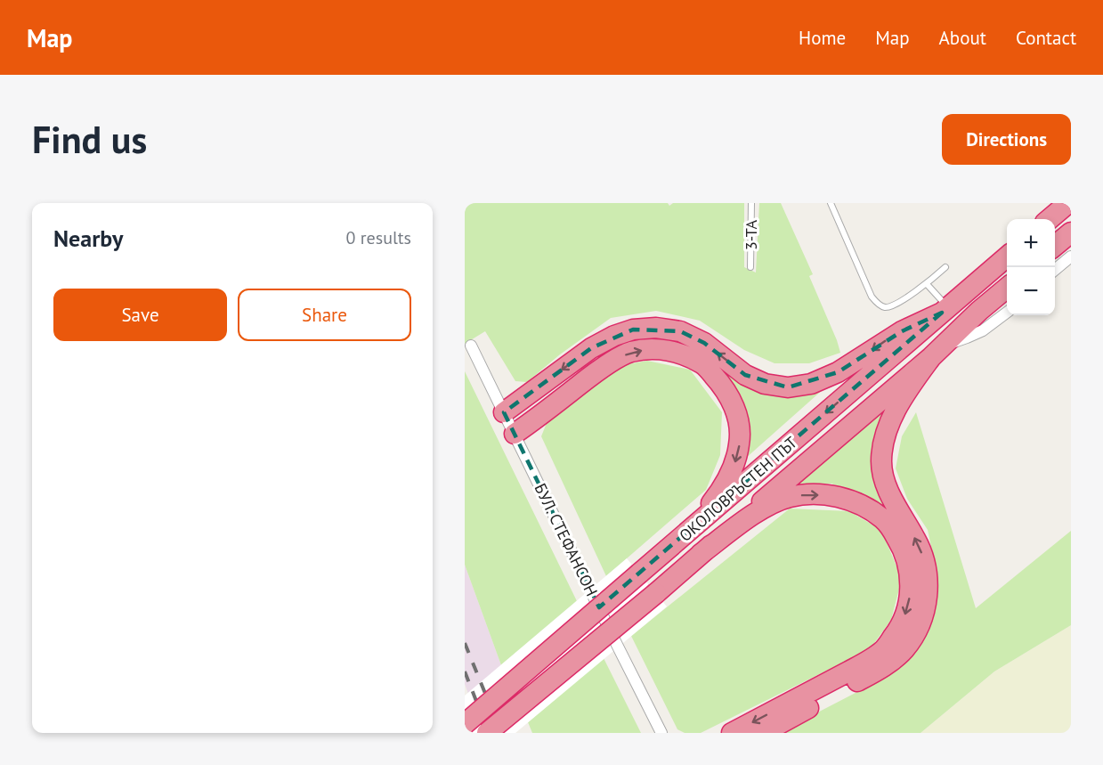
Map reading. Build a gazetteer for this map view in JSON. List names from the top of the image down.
{
  "streets": {
    "highway": ["ОКОЛОВРЪСТЕН ПЪТ"],
    "street": ["БУЛ. СТЕФАНСОН"],
    "lane": ["3-ТА"]
  },
  "page": {
    "header": "Map",
    "nav": [
      "Home",
      "Map",
      "About",
      "Contact"
    ],
    "buttons": [
      "Directions",
      ["Save", "Share"]
    ],
    "title": "Find us",
    "heading": ["Nearby", "0 results"],
    "map_buttons": ["+", "−"]
  }
}
